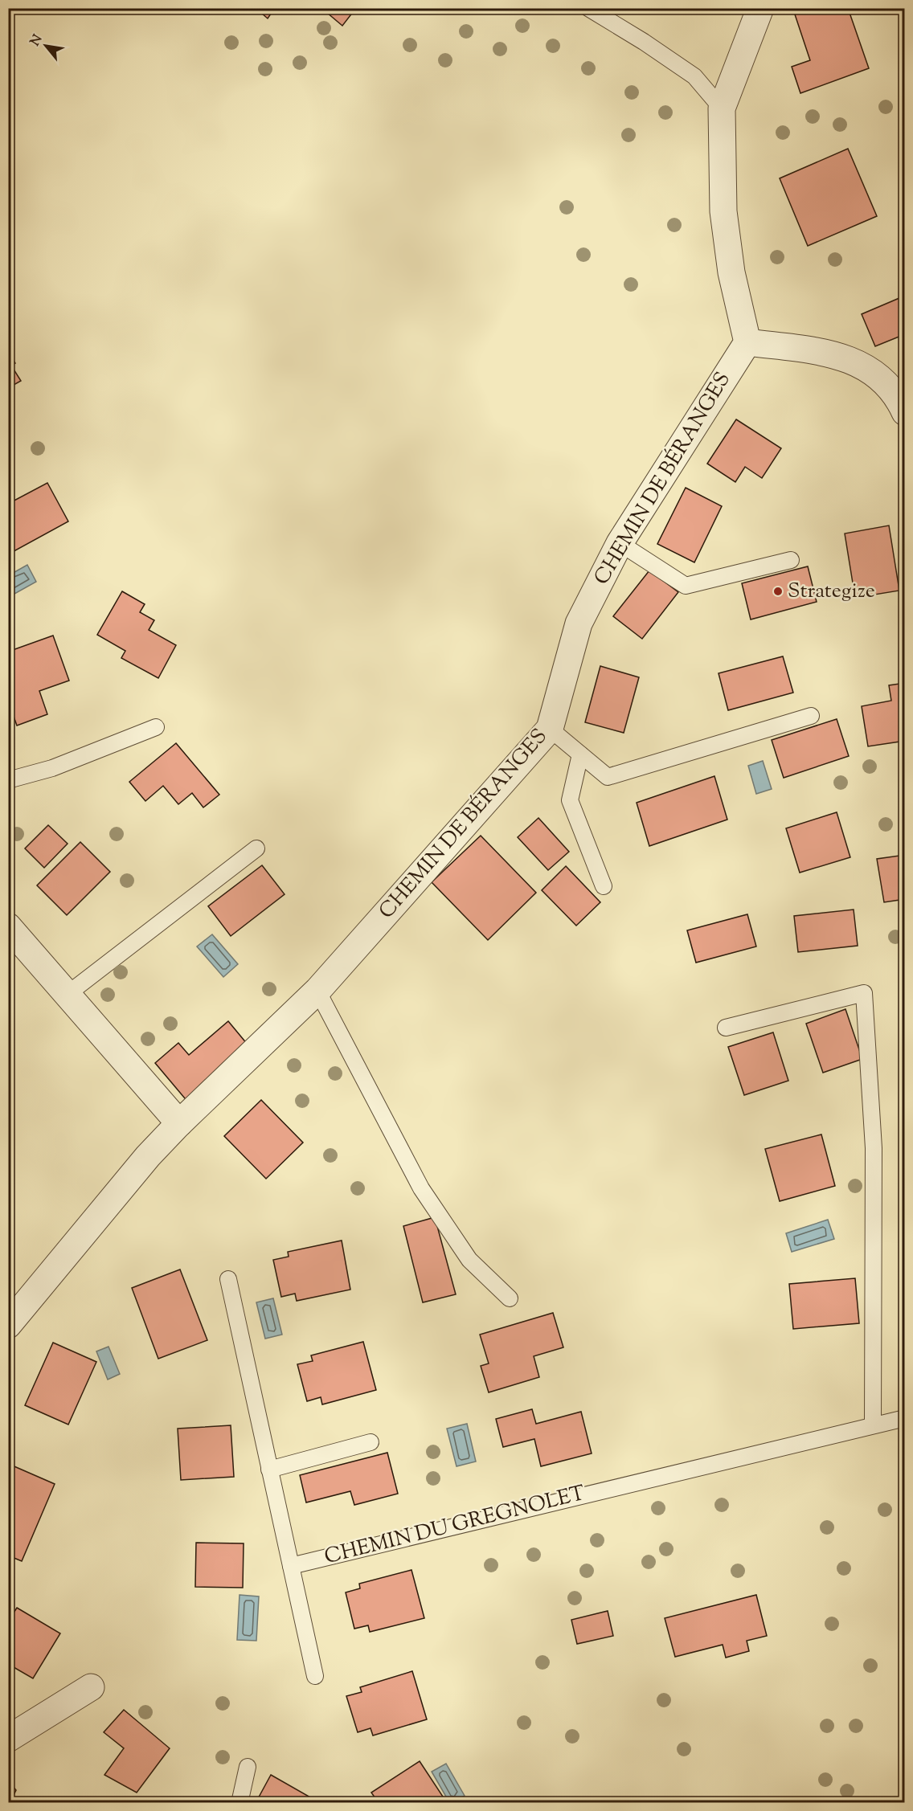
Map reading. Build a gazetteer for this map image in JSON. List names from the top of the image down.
{
  "streets": {
    "street": ["CHEMIN DE BÉRANGES"],
    "lane": ["CHEMIN DU GREGNOLET"]
  },
  "places": ["Strategize"],
  "north": "top left"
}
